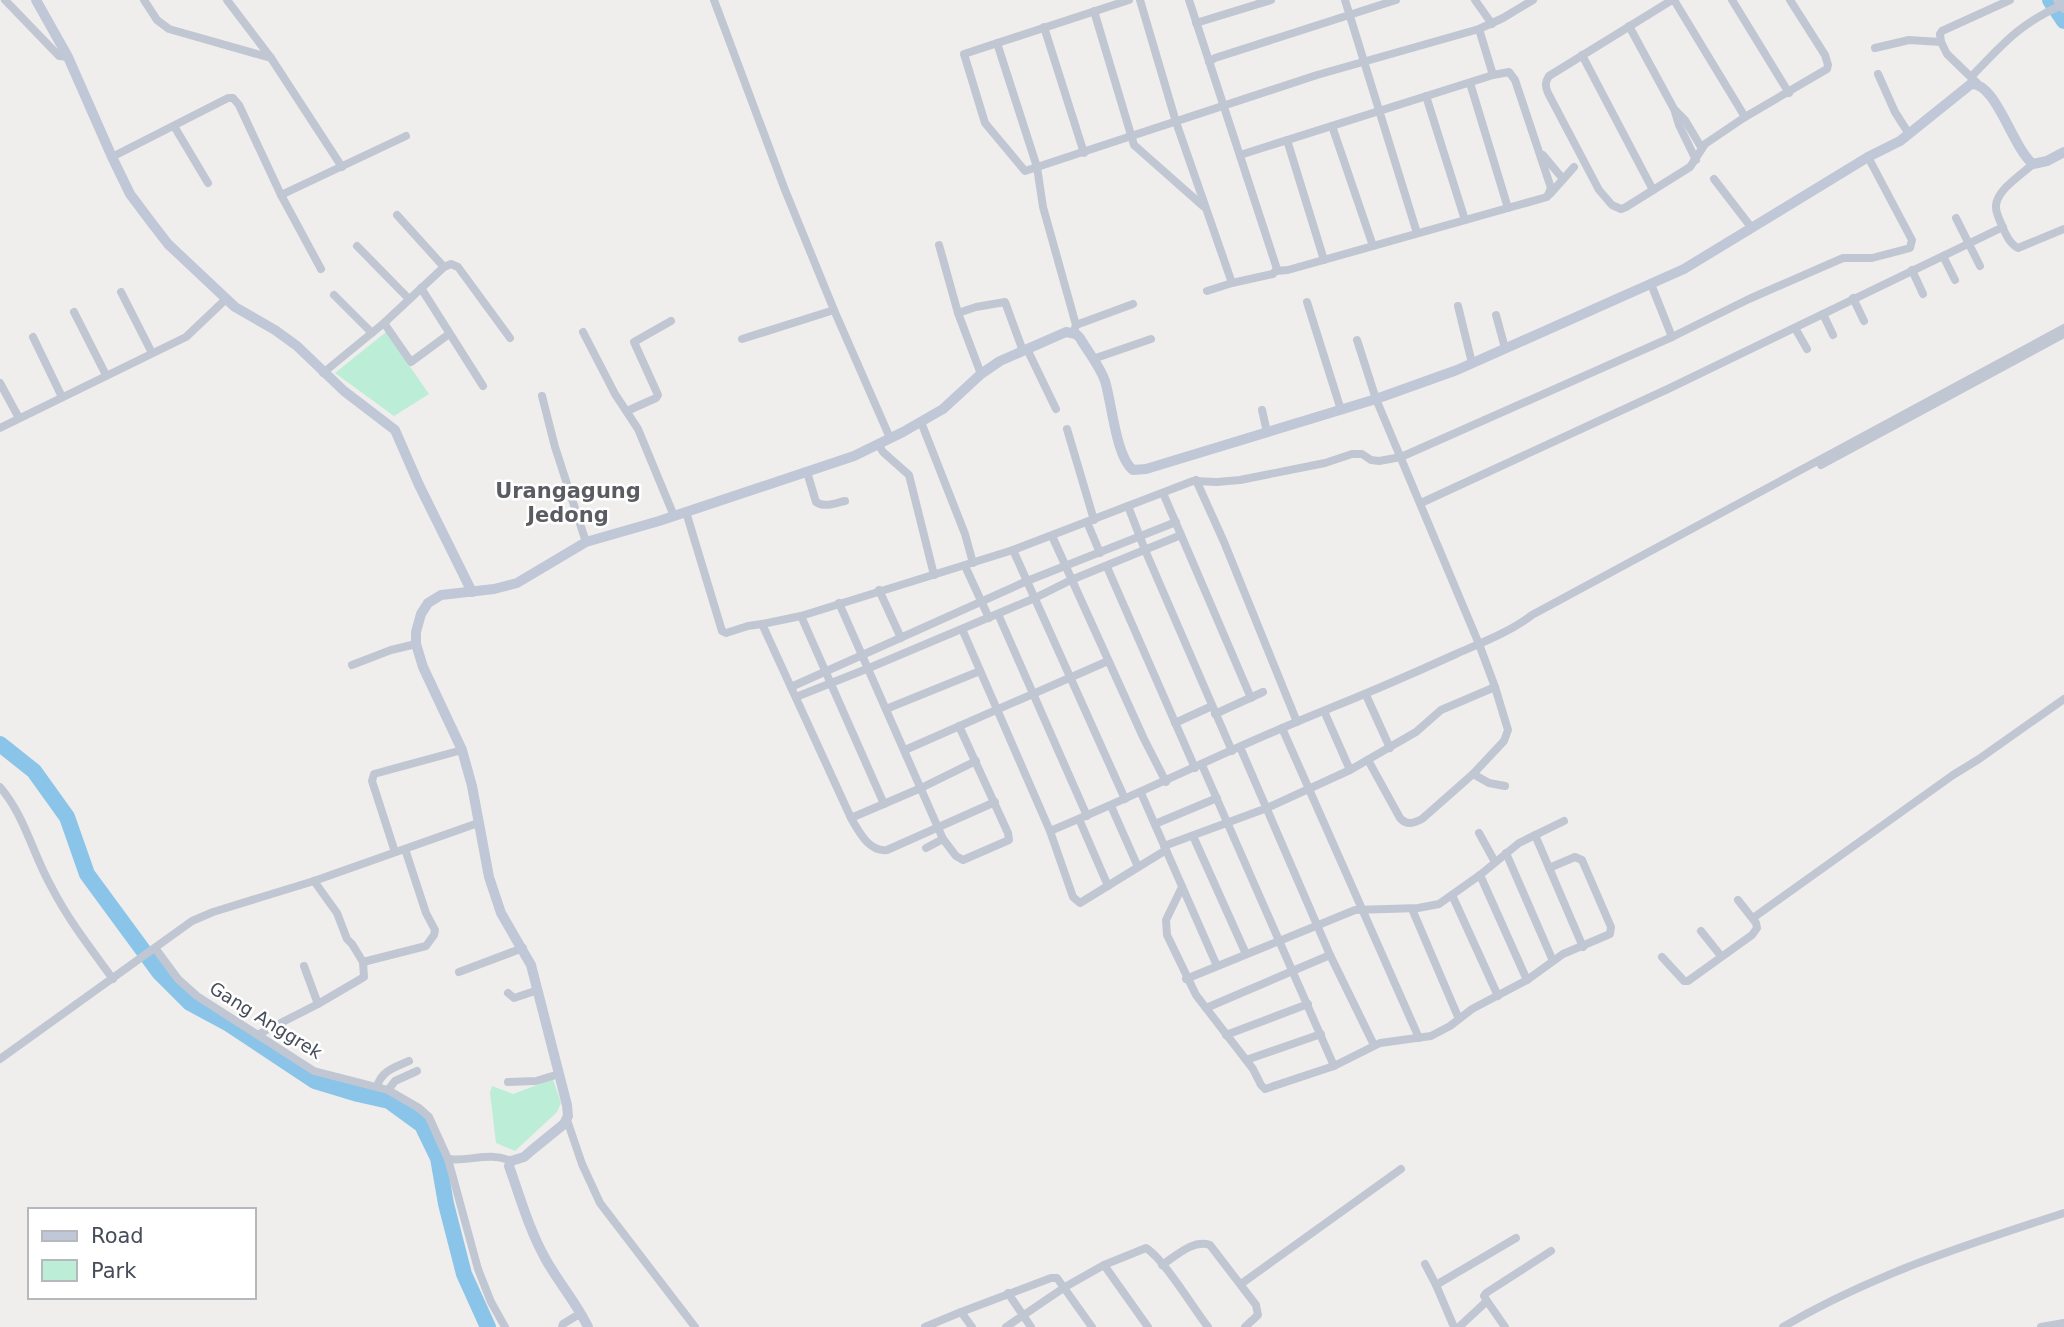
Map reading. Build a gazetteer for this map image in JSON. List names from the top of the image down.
{
  "streets": {
    "street": ["Gang Anggrek"]
  },
  "districts": ["Urangagung Jedong"],
  "legend": ["Road", "Park"]
}
